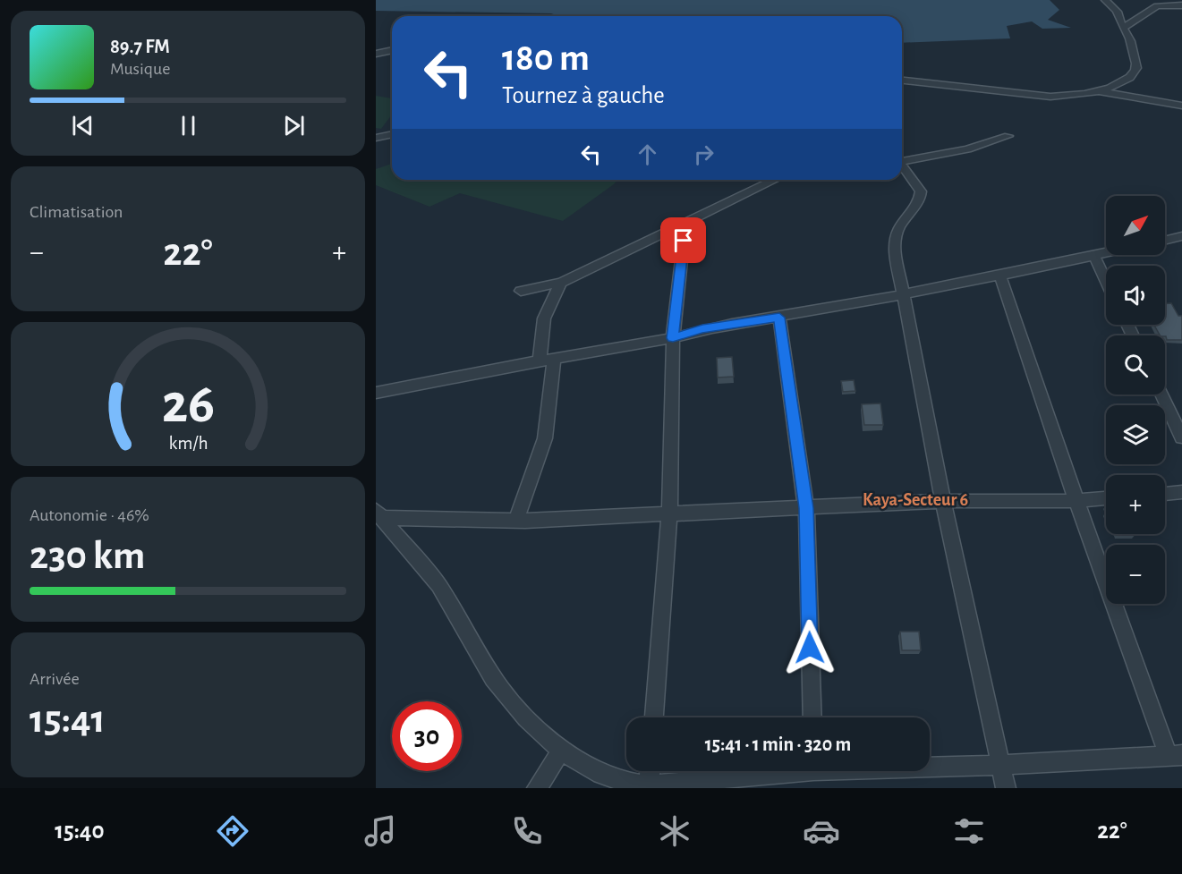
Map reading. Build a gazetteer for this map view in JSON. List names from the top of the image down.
{
  "districts": ["Kaya-Secteur 6"],
  "north": "top right",
  "page": {
    "turn": ["180 m", "Tournez à gauche"],
    "song": ["89.7 FM", "Musique"],
    "tile": [
      "Climatisation",
      ["Autonomie · 46%", "230 km"],
      ["Arrivée", "15:41"]
    ],
    "map_buttons": ["+", "−"],
    "heat": ["−", "22°", "+"],
    "limit": "30",
    "trip": "15:41 · 1 min · 320 m",
    "tabs": ["15:40", "22°"],
    "gauge": ["26", "km/h"]
  }
}
